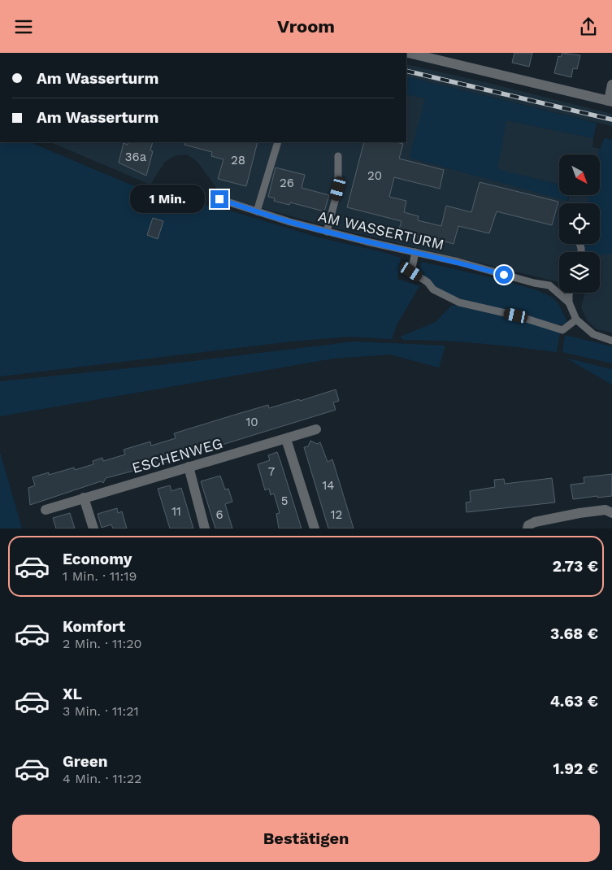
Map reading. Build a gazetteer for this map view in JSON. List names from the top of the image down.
{
  "streets": {
    "street": ["ESCHENWEG"],
    "lane": ["AM WASSERTURM"]
  },
  "house_numbers": [
    "36a",
    "28",
    "20",
    "26",
    "10",
    "7",
    "14",
    "5",
    "11",
    "6",
    "12"
  ],
  "north": "bottom right",
  "page": {
    "header": "Vroom",
    "banner": ["Am Wasserturm", "Am Wasserturm"],
    "bubble": "1 Min.",
    "list": [
      {
        "name": "Economy",
        "note": "1 Min. · 11:19",
        "value": "2.73 €"
      },
      {
        "name": "Komfort",
        "note": "2 Min. · 11:20",
        "value": "3.68 €"
      },
      {
        "name": "XL",
        "note": "3 Min. · 11:21",
        "value": "4.63 €"
      },
      {
        "name": "Green",
        "note": "4 Min. · 11:22",
        "value": "1.92 €"
      }
    ],
    "buttons": "Bestätigen"
  }
}
